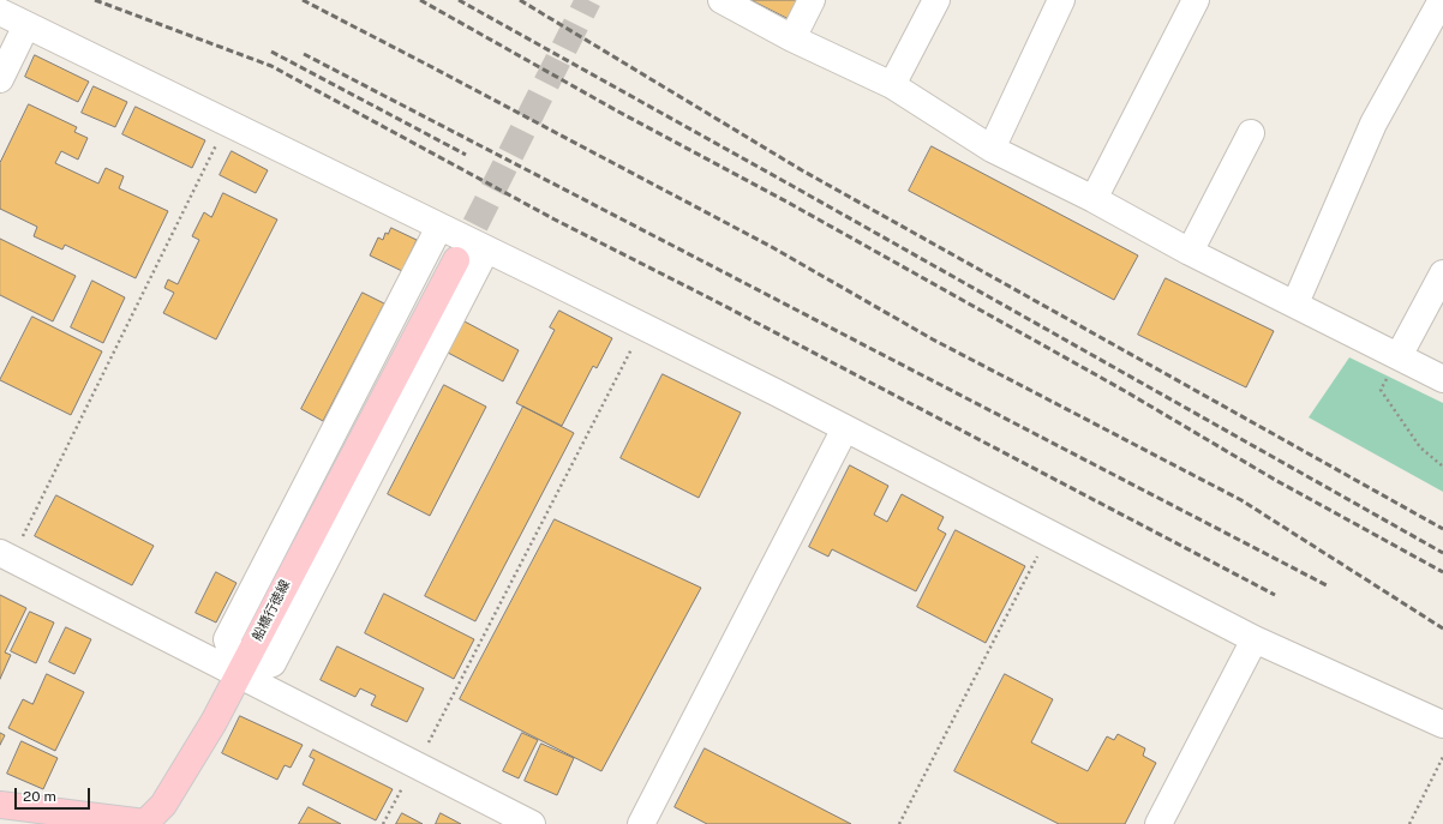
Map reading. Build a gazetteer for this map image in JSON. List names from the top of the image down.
{
  "streets": {
    "main road": ["船橋行徳線"]
  },
  "scale_bar": "20 m"
}
